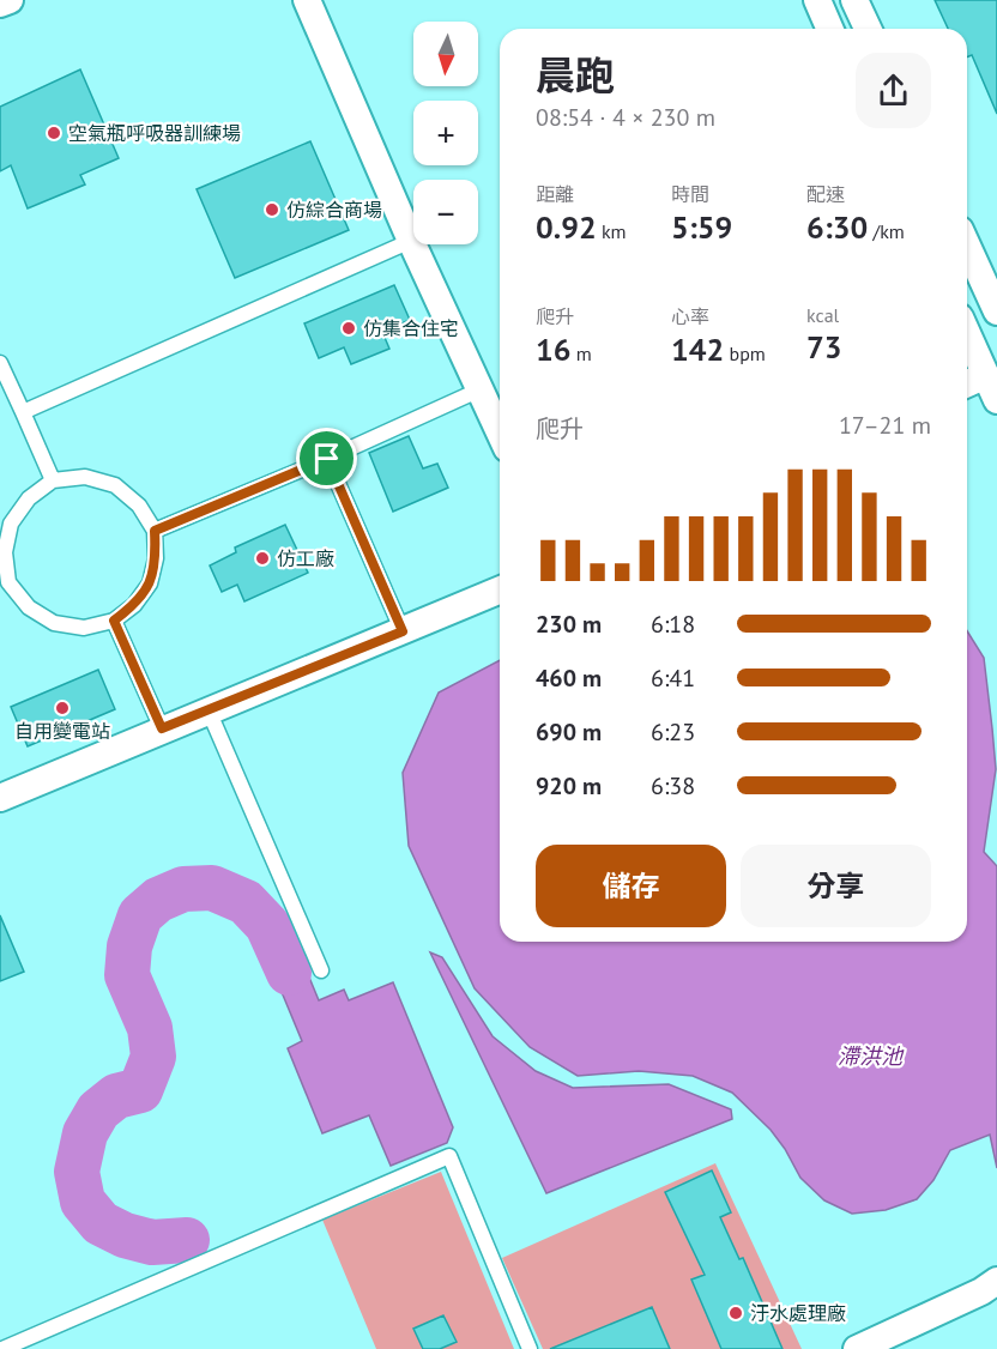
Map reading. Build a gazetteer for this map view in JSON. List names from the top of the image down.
{
  "water": ["滯洪池"],
  "places": [
    "空氣瓶呼吸器訓練場",
    "仿綜合商場",
    "仿集合住宅",
    "仿工廠",
    "自用變電站",
    "汙水處理廠"
  ],
  "north": "bottom",
  "page": {
    "map_buttons": ["+", "−"],
    "heading": ["晨跑", "08:54 · 4 × 230 m"],
    "stats": [
      ["距離", "0.92 km"],
      ["時間", "5:59"],
      ["配速", "6:30 /km"],
      ["爬升", "16 m"],
      ["心率", "142 bpm"],
      ["kcal", "73"]
    ],
    "chart": ["爬升", "17–21 m"],
    "list": [
      {
        "name": "230 m",
        "note": "6:18"
      },
      {
        "name": "460 m",
        "note": "6:41"
      },
      {
        "name": "690 m",
        "note": "6:23"
      },
      {
        "name": "920 m",
        "note": "6:38"
      }
    ],
    "buttons": ["儲存", "分享"]
  }
}
